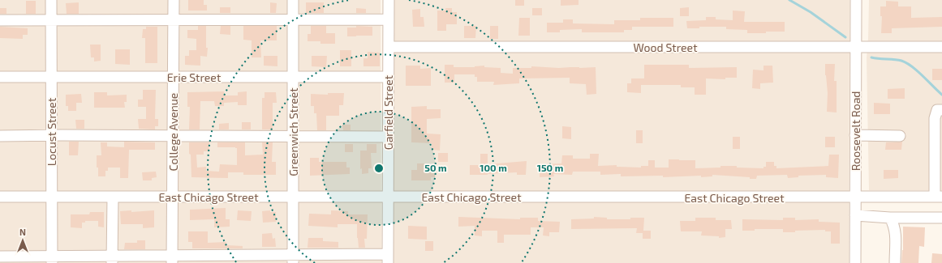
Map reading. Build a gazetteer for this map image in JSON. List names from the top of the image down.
{
  "streets": {
    "street": [
      "Wood Street",
      "Erie Street",
      "Garfield Street",
      "Roosevelt Road",
      "Locust Street",
      "College Avenue",
      "Greenwich Street",
      "East Chicago Street"
    ]
  },
  "crossings": [
    ["Wood Street", "Garfield Street"],
    ["Wood Street", "Roosevelt Road"],
    ["Erie Street", "Garfield Street"],
    ["Erie Street", "Locust Street"],
    ["Erie Street", "College Avenue"],
    ["Erie Street", "Greenwich Street"],
    ["Garfield Street", "East Chicago Street"],
    ["Roosevelt Road", "East Chicago Street"],
    ["Locust Street", "East Chicago Street"],
    ["College Avenue", "East Chicago Street"],
    ["Greenwich Street", "East Chicago Street"]
  ],
  "north": "top",
  "rings": ["50 m", "100 m", "150 m"]
}
